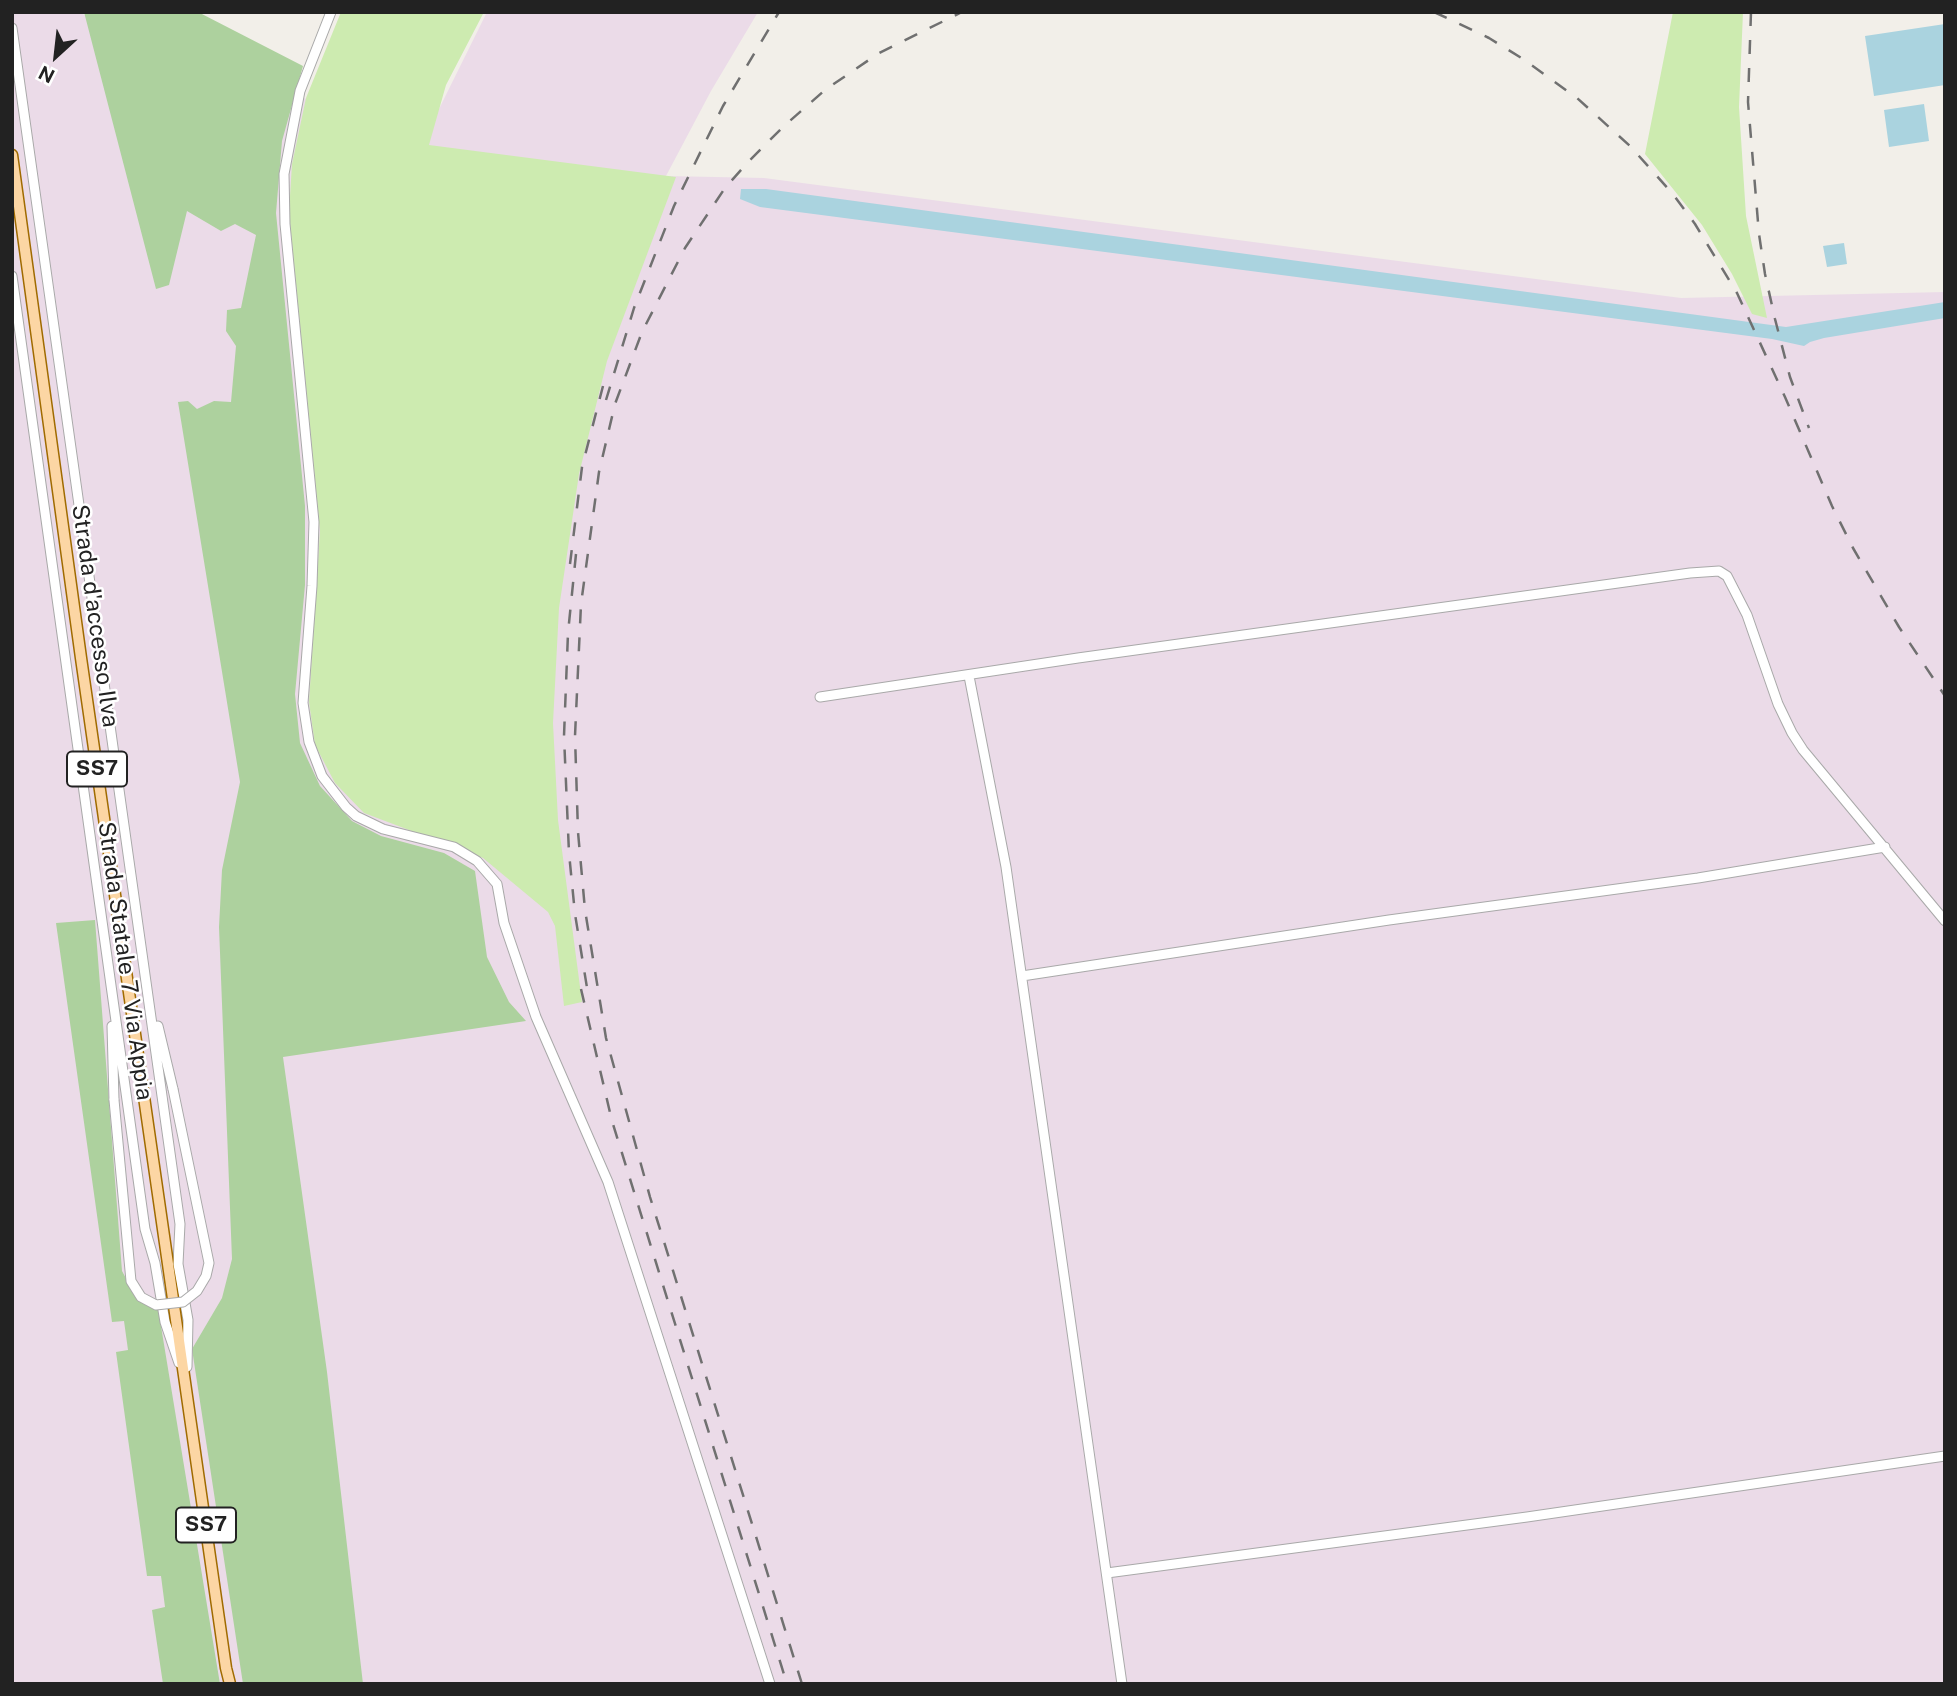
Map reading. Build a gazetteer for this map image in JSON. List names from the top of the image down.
{
  "streets": {
    "main road": ["SS7", "Strada Statale 7 Via Appia"],
    "street": ["Strada d'accesso Ilva"]
  },
  "crossings": [
    ["Strada d'accesso Ilva", "Strada Statale 7 Via Appia"]
  ],
  "north": "bottom left"
}
